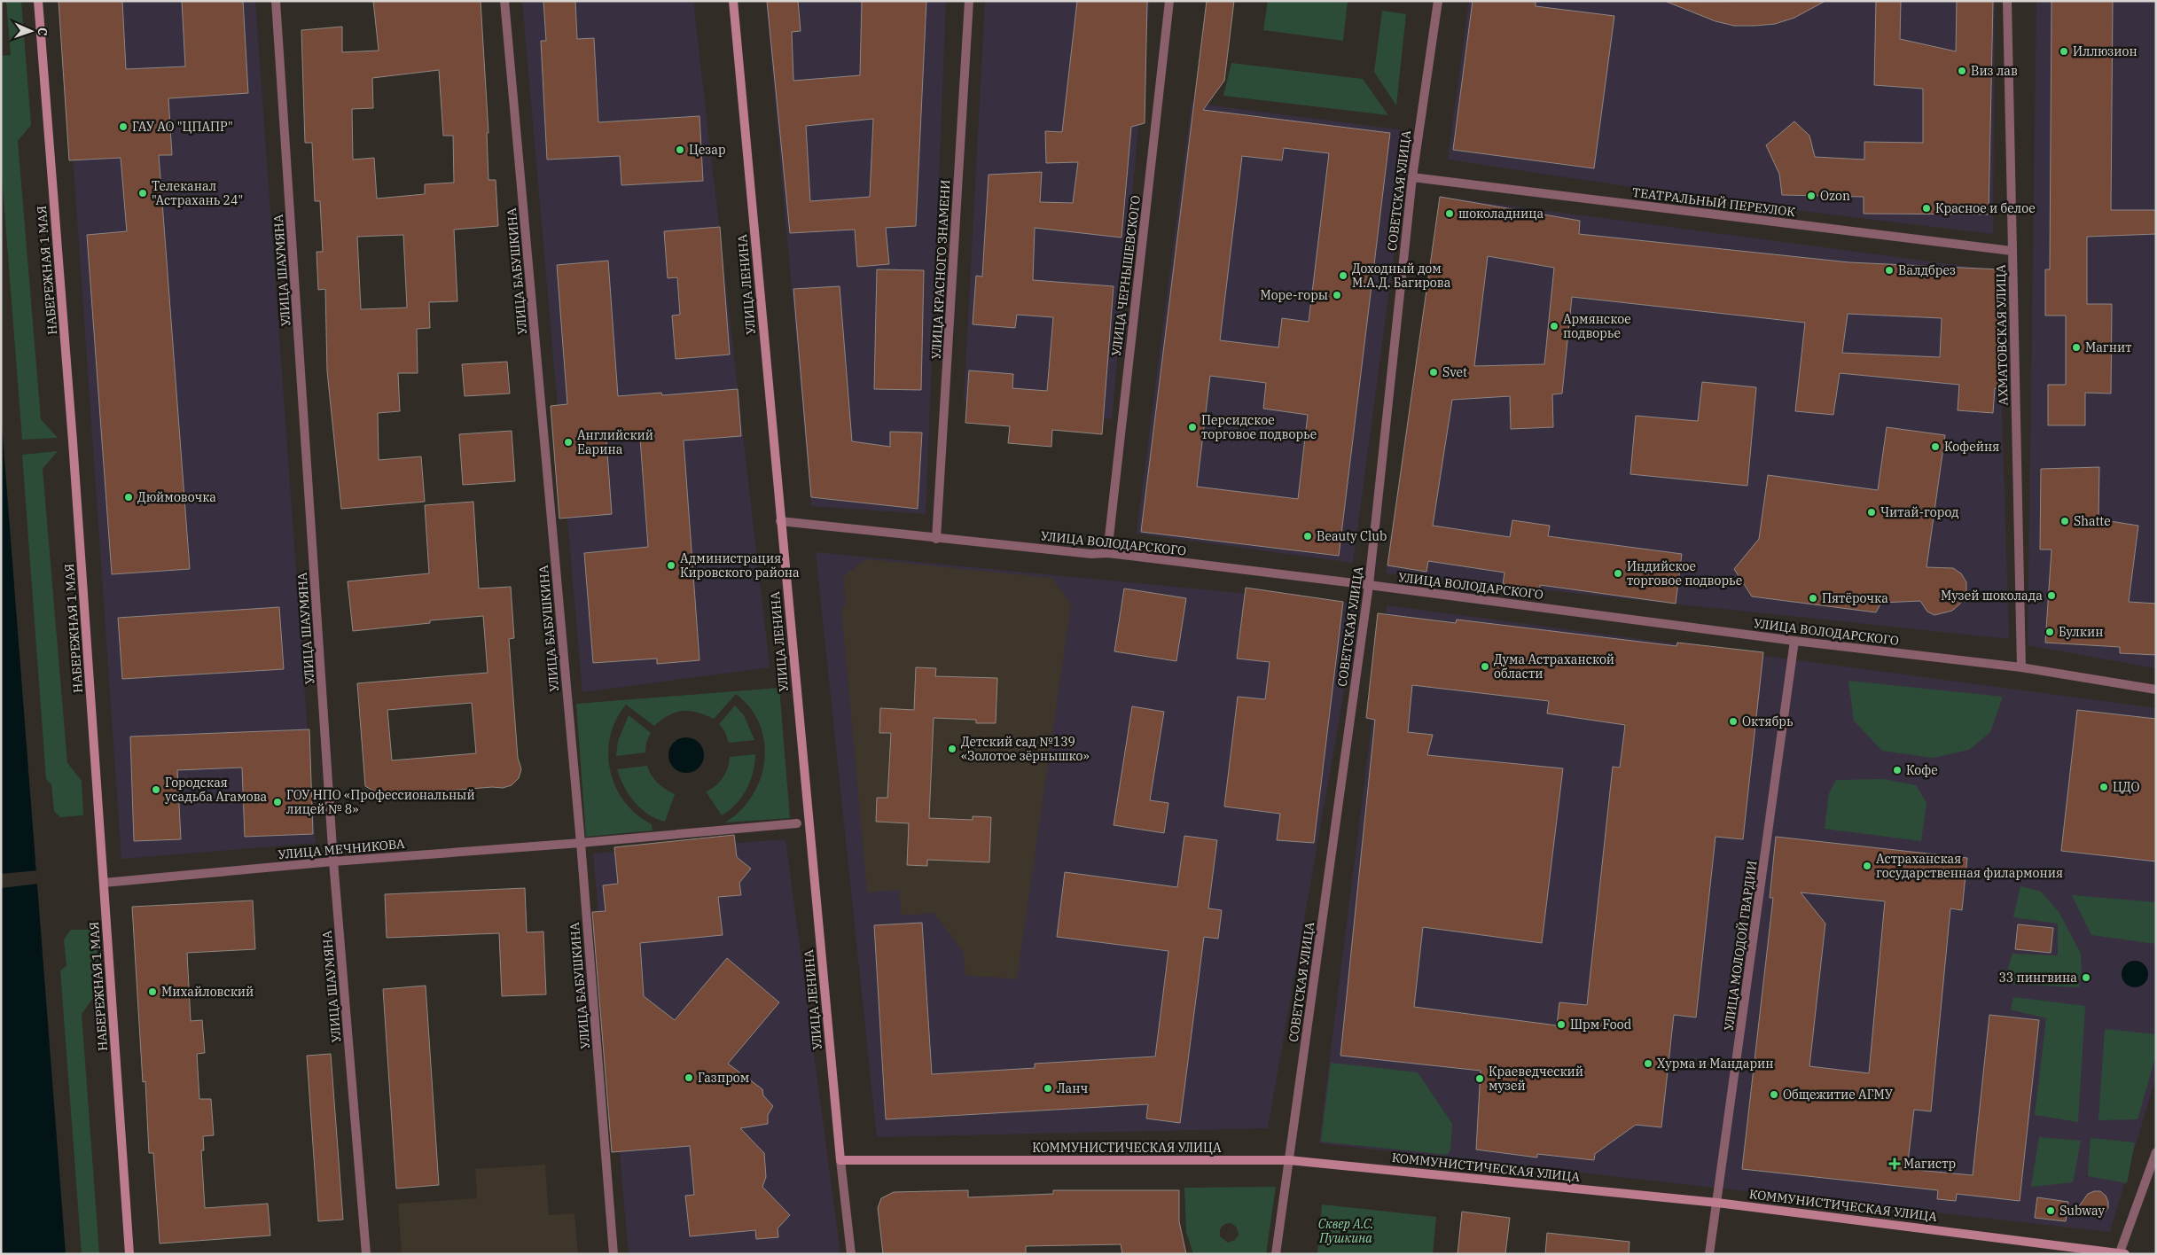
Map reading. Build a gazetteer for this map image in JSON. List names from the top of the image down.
{
  "streets": {
    "main road": ["НАБЕРЕЖНАЯ 1 МАЯ", "УЛИЦА ЛЕНИНА", "КОММУНИСТИЧЕСКАЯ УЛИЦА"],
    "street": [
      "СОВЕТСКАЯ УЛИЦА",
      "ТЕАТРАЛЬНЫЙ ПЕРЕУЛОК",
      "УЛИЦА КРАСНОГО ЗНАМЕНИ",
      "УЛИЦА ШАУМЯНА",
      "УЛИЦА БАБУШКИНА",
      "УЛИЦА ЧЕРНЫШЕВСКОГО",
      "АХМАТОВСКАЯ УЛИЦА",
      "УЛИЦА ВОЛОДАРСКОГО",
      "УЛИЦА МЕЧНИКОВА",
      "УЛИЦА МОЛОДОЙ ГВАРДИИ"
    ]
  },
  "crossings": [
    ["СОВЕТСКАЯ УЛИЦА", "ТЕАТРАЛЬНЫЙ ПЕРЕУЛОК"],
    ["СОВЕТСКАЯ УЛИЦА", "УЛИЦА ВОЛОДАРСКОГО"],
    ["СОВЕТСКАЯ УЛИЦА", "КОММУНИСТИЧЕСКАЯ УЛИЦА"],
    ["ТЕАТРАЛЬНЫЙ ПЕРЕУЛОК", "АХМАТОВСКАЯ УЛИЦА"],
    ["УЛИЦА КРАСНОГО ЗНАМЕНИ", "УЛИЦА ВОЛОДАРСКОГО"],
    ["НАБЕРЕЖНАЯ 1 МАЯ", "УЛИЦА МЕЧНИКОВА"],
    ["УЛИЦА ШАУМЯНА", "УЛИЦА МЕЧНИКОВА"],
    ["УЛИЦА БАБУШКИНА", "УЛИЦА МЕЧНИКОВА"],
    ["УЛИЦА ЧЕРНЫШЕВСКОГО", "УЛИЦА ВОЛОДАРСКОГО"],
    ["УЛИЦА ЛЕНИНА", "УЛИЦА ВОЛОДАРСКОГО"],
    ["УЛИЦА ЛЕНИНА", "КОММУНИСТИЧЕСКАЯ УЛИЦА"],
    ["АХМАТОВСКАЯ УЛИЦА", "УЛИЦА ВОЛОДАРСКОГО"],
    ["УЛИЦА ВОЛОДАРСКОГО", "УЛИЦА МОЛОДОЙ ГВАРДИИ"],
    ["УЛИЦА МОЛОДОЙ ГВАРДИИ", "КОММУНИСТИЧЕСКАЯ УЛИЦА"]
  ],
  "parks": ["Сквер А.С. Пушкина"],
  "places": {
    "other": [
      "Иллюзион",
      "Виз лав",
      "ГАУ АО \"ЦПАПР\"",
      "Цезар",
      "Телеканал \"Астрахань 24\"",
      "Ozon",
      "Красное и белое",
      "шоколадница",
      "Валдбрез",
      "Доходный дом М.А.Д. Багирова",
      "Море-горы",
      "Армянское подворье",
      "Магнит",
      "Svet",
      "Персидское торговое подворье",
      "Английский Еарина",
      "Кофейня",
      "Дюймовочка",
      "Читай-город",
      "Shatte",
      "Beauty Club",
      "Администрация Кировского района",
      "Индийское торговое подворье",
      "Музей шоколада",
      "Пятёрочка",
      "Булкин",
      "Дума Астраханской области",
      "Октябрь",
      "Детский сад №139 «Золотое зёрнышко»",
      "Кофе",
      "ЦДО",
      "Городская усадьба Агамова",
      "ГОУ НПО «Профессиональный лицей № 8»",
      "Астраханская государственная филармония",
      "33 пингвина",
      "Михайловский",
      "Шрм Food",
      "Хурма и Мандарин",
      "Газпром",
      "Краеведческий музей",
      "Ланч",
      "Общежитие АГМУ",
      "Subway"
    ],
    "health": ["Магистр"]
  },
  "north": "right"
}
